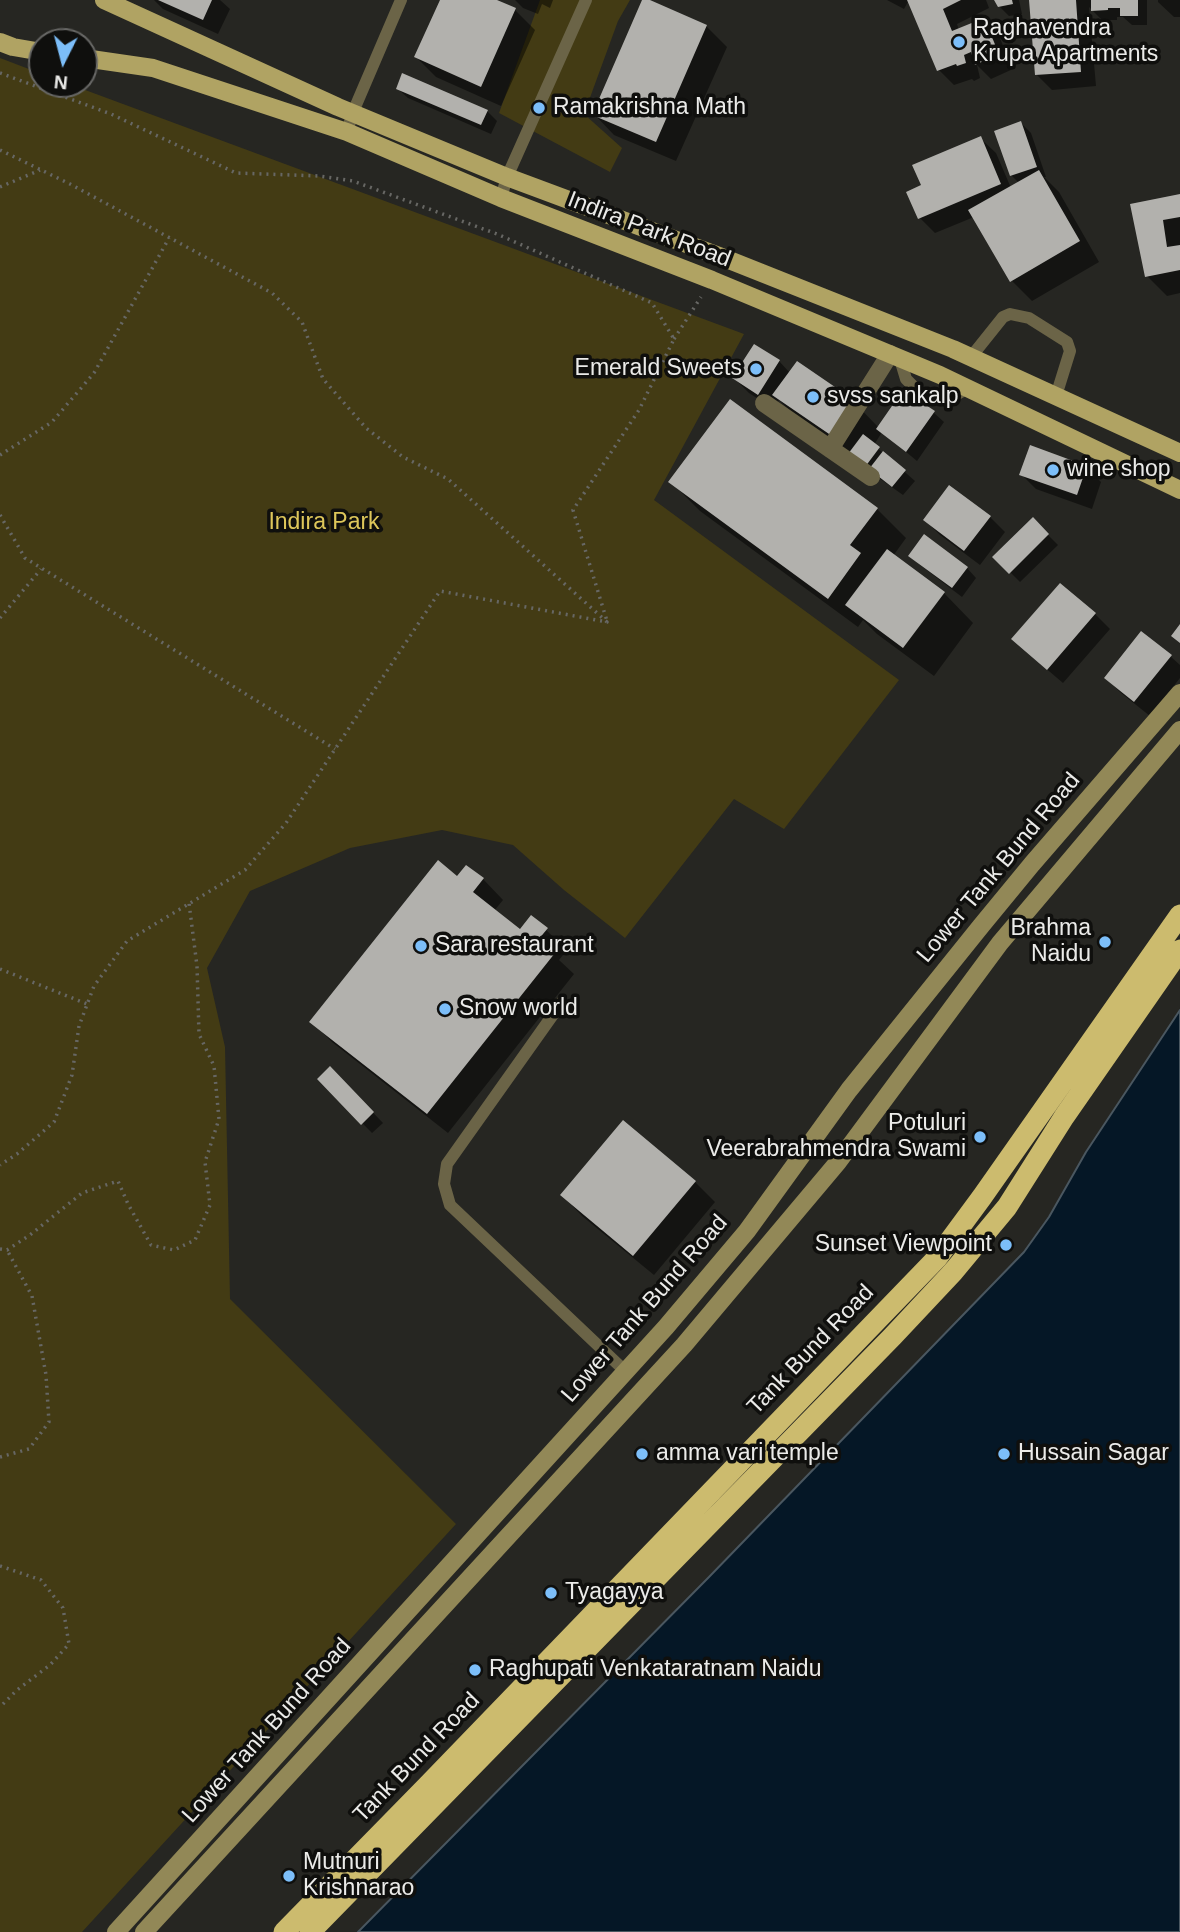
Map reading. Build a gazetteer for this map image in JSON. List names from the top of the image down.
{
  "streets": {
    "highway": ["Tank Bund Road"],
    "main road": ["Indira Park Road", "Lower Tank Bund Road"]
  },
  "parks": ["Indira Park"],
  "places": [
    "Raghavendra Krupa Apartments",
    "Ramakrishna Math",
    "Emerald Sweets",
    "svss sankalp",
    "wine shop",
    "Brahma Naidu",
    "Sara restaurant",
    "Snow world",
    "Potuluri Veerabrahmendra Swami",
    "Sunset Viewpoint",
    "amma vari temple",
    "Hussain Sagar",
    "Tyagayya",
    "Raghupati Venkataratnam Naidu",
    "Mutnuri Krishnarao"
  ],
  "north": "bottom"
}
